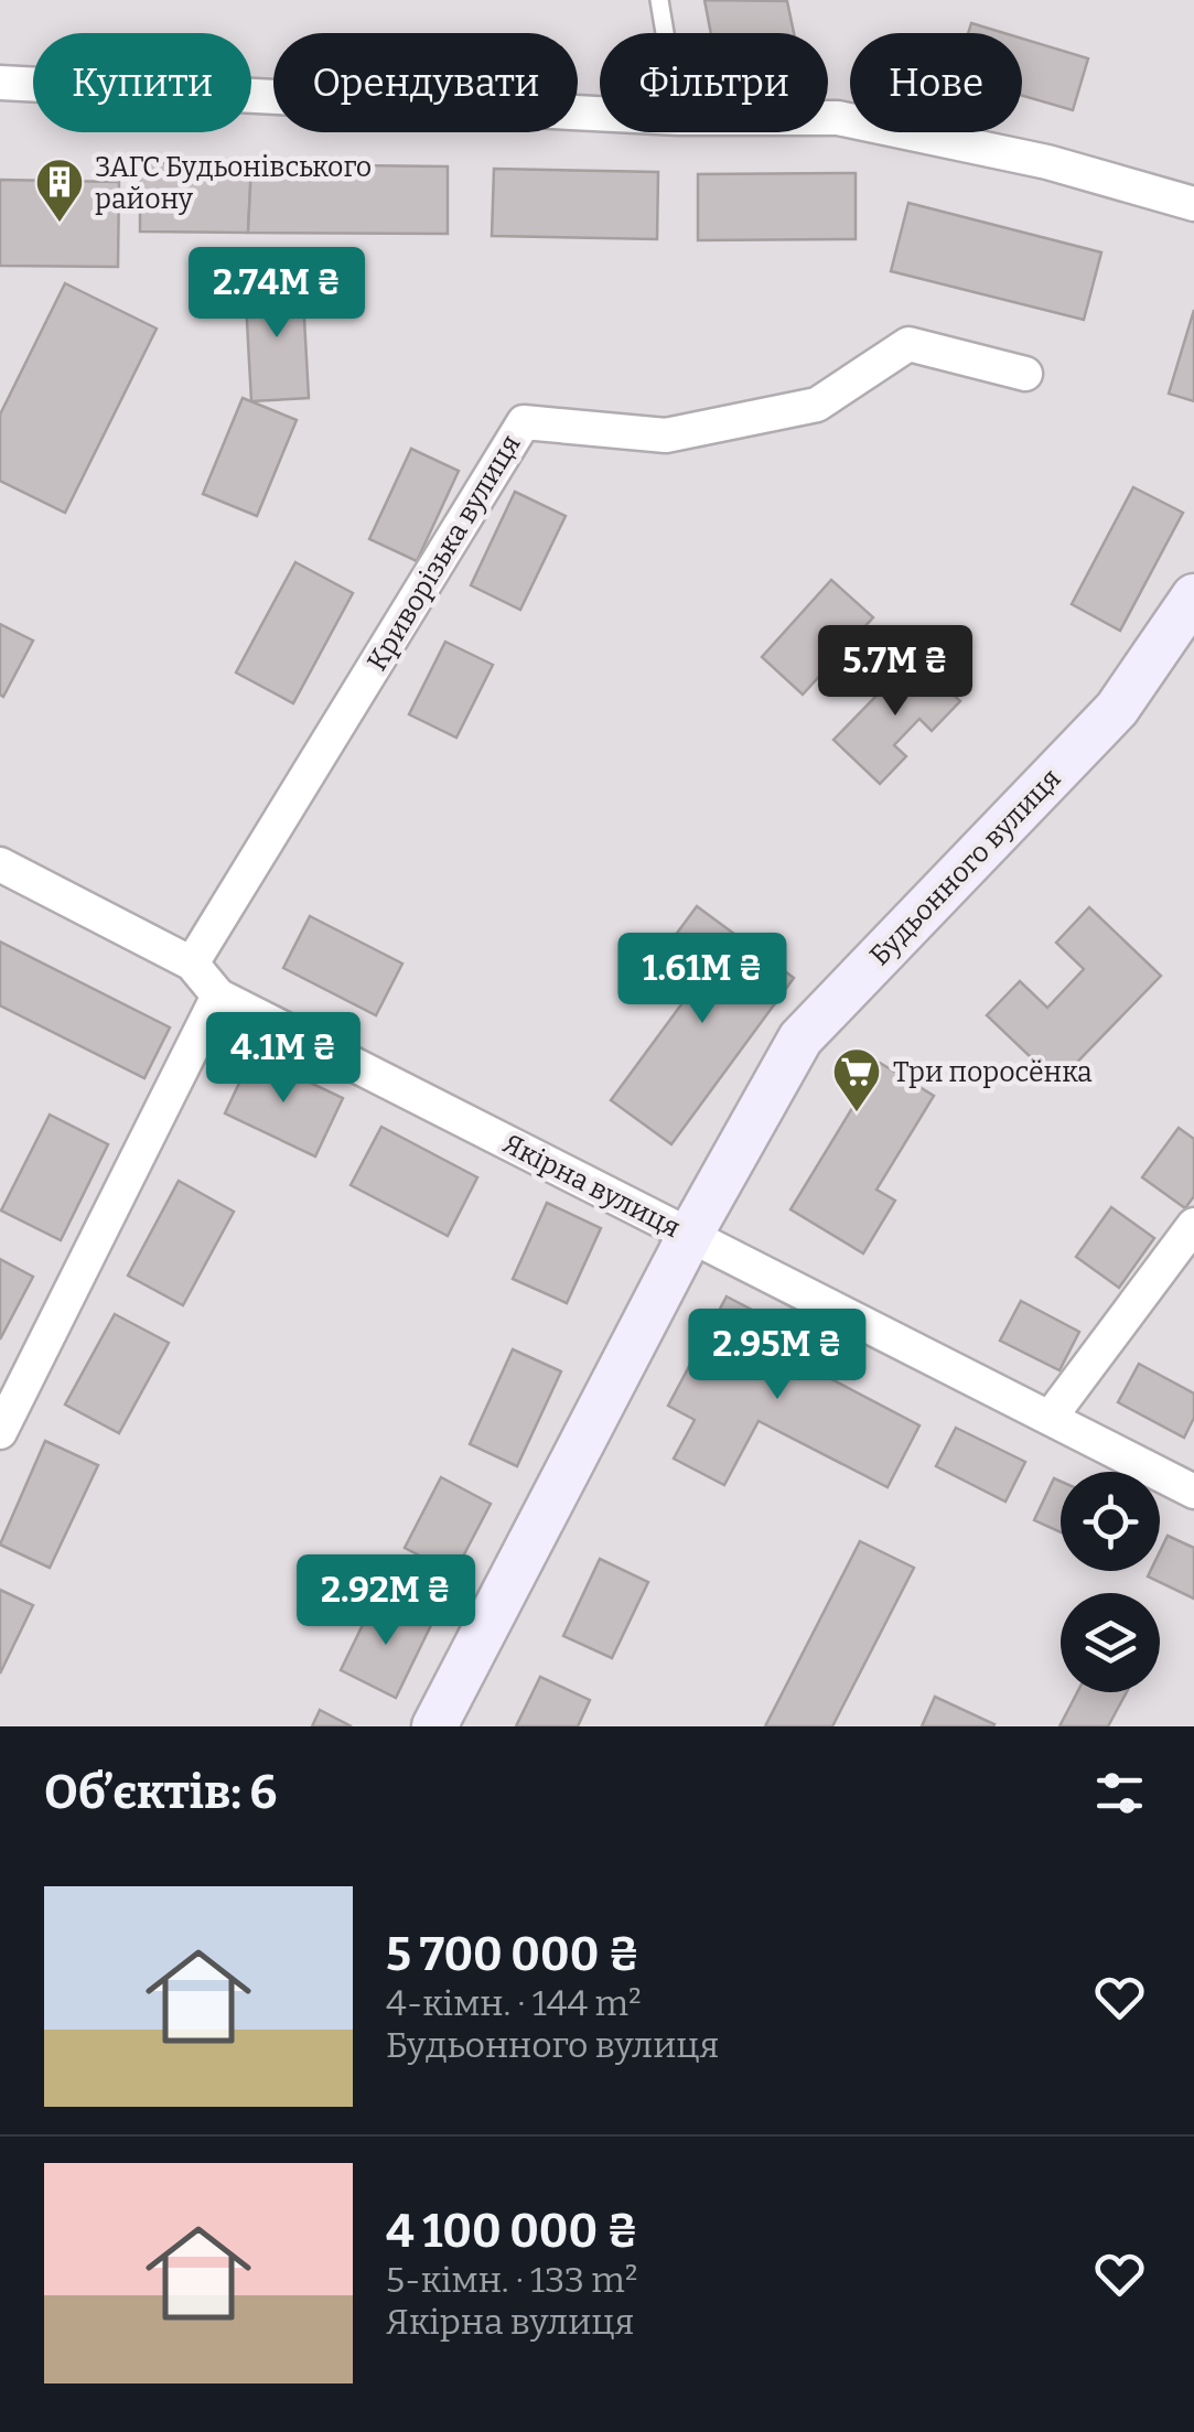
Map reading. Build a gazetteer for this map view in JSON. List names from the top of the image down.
{
  "streets": {
    "main road": ["Будьонного вулиця"],
    "street": ["Криворізька вулиця", "Якірна вулиця"]
  },
  "crossings": [
    ["Криворізька вулиця", "Якірна вулиця"],
    ["Будьонного вулиця", "Якірна вулиця"]
  ],
  "places": {
    "building": ["ЗАГС Будьонівського району"],
    "supermarket": ["Три поросёнка"]
  },
  "page": {
    "chip": [
      "Купити",
      "Орендувати",
      "Фільтри",
      "Нове"
    ],
    "price": [
      "2.74M ₴",
      "5.7M ₴",
      "1.61M ₴",
      "4.1M ₴",
      "2.95M ₴",
      "2.92M ₴"
    ],
    "heading": "Об’єктів: 6",
    "list": [
      {
        "name": "5 700 000 ₴",
        "note": "4-кімн. · 144 m² · Будьонного вулиця"
      },
      {
        "name": "4 100 000 ₴",
        "note": "5-кімн. · 133 m² · Якірна вулиця"
      }
    ]
  }
}
